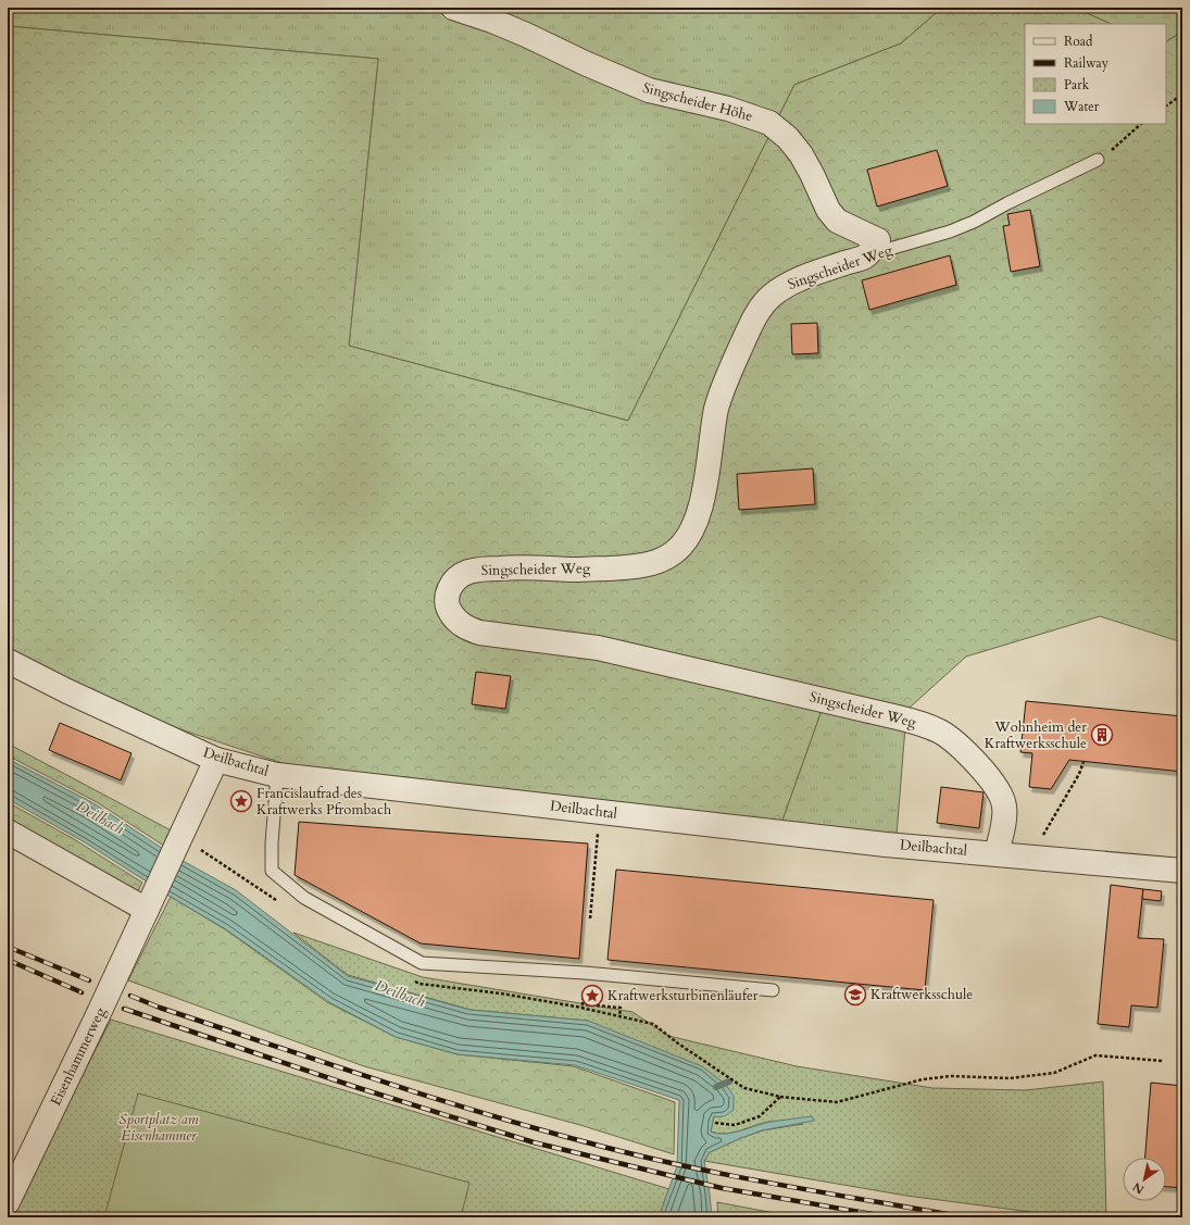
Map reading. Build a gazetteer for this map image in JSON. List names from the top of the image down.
{
  "streets": {
    "street": [
      "Singscheider Höhe",
      "Singscheider Weg",
      "Deilbachtal",
      "Eisenhammerweg"
    ]
  },
  "crossings": [
    ["Singscheider Höhe", "Singscheider Weg"],
    ["Singscheider Weg", "Deilbachtal"],
    ["Deilbachtal", "Eisenhammerweg"]
  ],
  "water": ["Deilbach"],
  "parks": ["Sportplatz am Eisenhammer"],
  "places": {
    "building": ["Wohnheim der Kraftwerksschule"],
    "place": ["Francislaufrad des Kraftwerks Pfrombach", "Kraftwerksturbinenläufer"],
    "school or university": ["Kraftwerksschule"]
  },
  "legend": [
    "Road",
    "Railway",
    "Park",
    "Water"
  ],
  "north": "bottom left"
}
